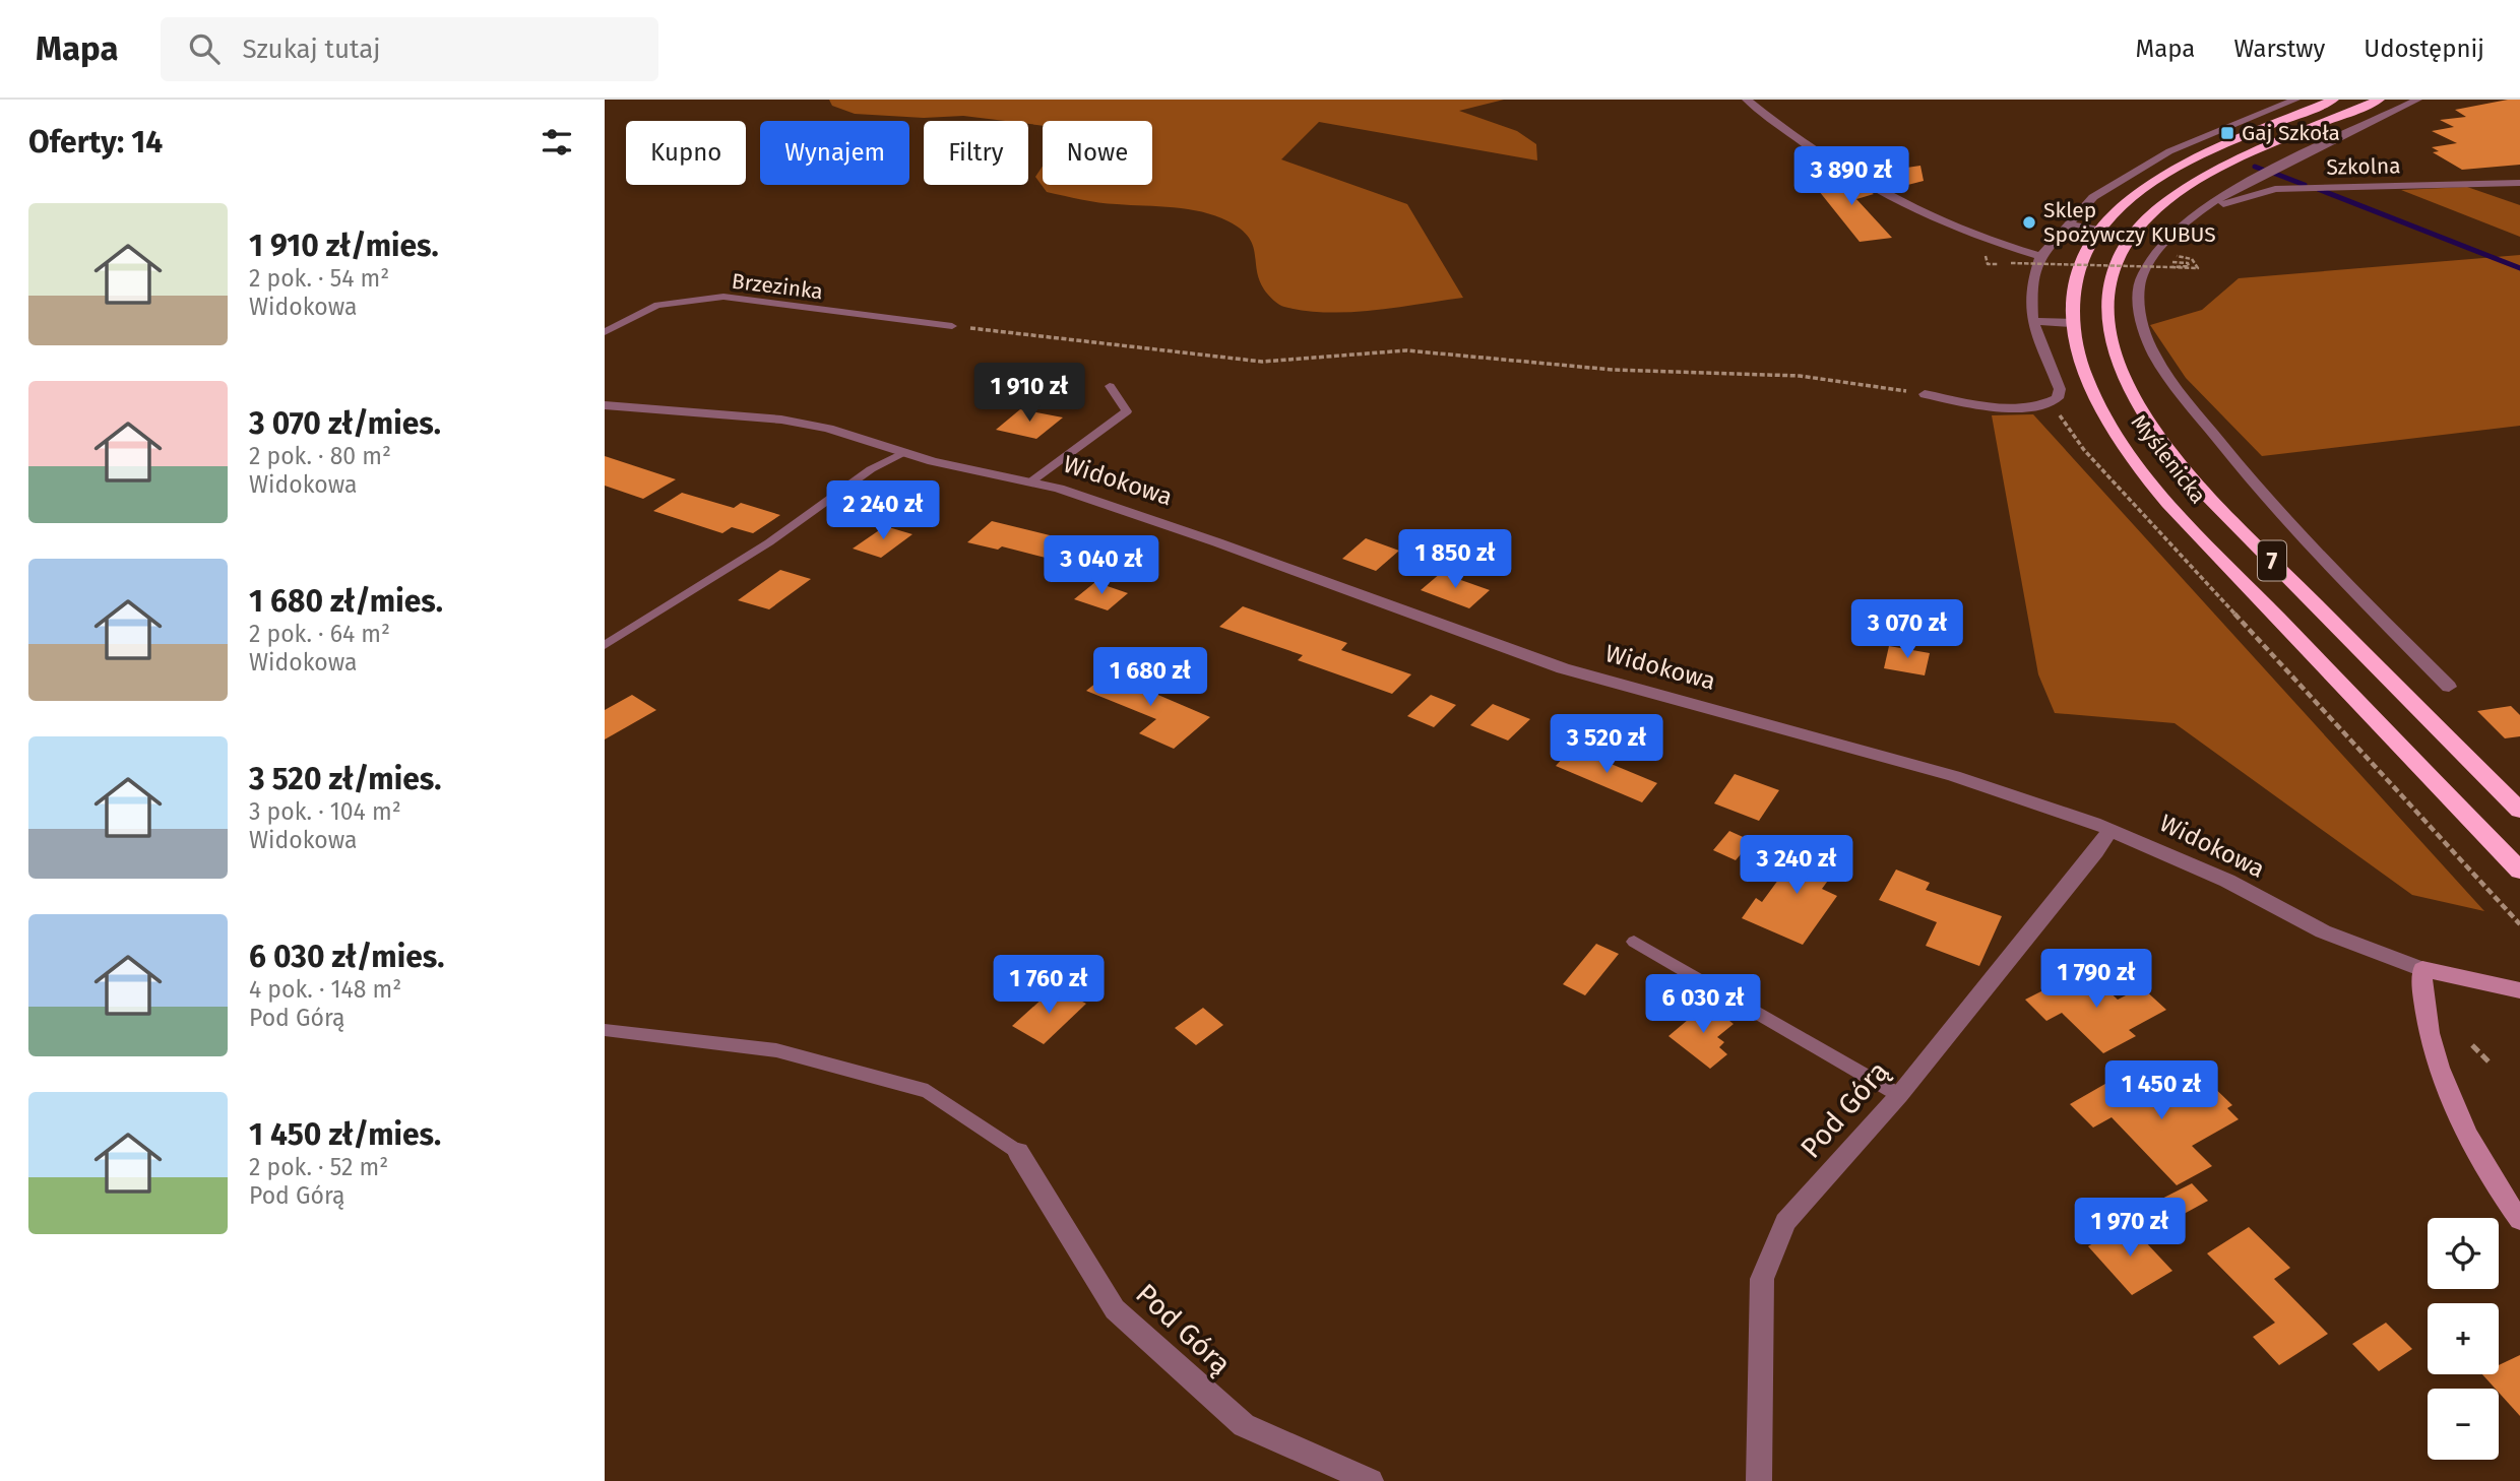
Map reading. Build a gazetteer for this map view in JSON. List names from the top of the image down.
{
  "streets": {
    "highway": ["Myślenicka", "7"],
    "street": ["Szkolna", "Widokowa", "Pod Górą"],
    "lane": ["Brzezinka"]
  },
  "crossings": [
    ["Widokowa", "Pod Górą"]
  ],
  "places": {
    "transit": ["Gaj Szkoła"],
    "other": ["Sklep Spożywczy KUBUS"]
  },
  "page": {
    "header": "Mapa",
    "search": "Szukaj tutaj",
    "nav": ["Mapa", "Warstwy", "Udostępnij"],
    "heading": "Oferty: 14",
    "chip": [
      "Kupno",
      "Wynajem",
      "Filtry",
      "Nowe"
    ],
    "price": [
      "3 890 zł",
      "1 910 zł",
      "2 240 zł",
      "1 850 zł",
      "3 040 zł",
      "3 070 zł",
      "1 680 zł",
      "3 520 zł",
      "3 240 zł",
      "1 790 zł",
      "1 760 zł",
      "6 030 zł",
      "1 450 zł",
      "1 970 zł"
    ],
    "list": [
      {
        "name": "1 910 zł/mies.",
        "note": "2 pok. · 54 m² · Widokowa"
      },
      {
        "name": "3 070 zł/mies.",
        "note": "2 pok. · 80 m² · Widokowa"
      },
      {
        "name": "1 680 zł/mies.",
        "note": "2 pok. · 64 m² · Widokowa"
      },
      {
        "name": "3 520 zł/mies.",
        "note": "3 pok. · 104 m² · Widokowa"
      },
      {
        "name": "6 030 zł/mies.",
        "note": "4 pok. · 148 m² · Pod Górą"
      },
      {
        "name": "1 450 zł/mies.",
        "note": "2 pok. · 52 m² · Pod Górą"
      }
    ],
    "map_buttons": ["+", "−"]
  }
}
